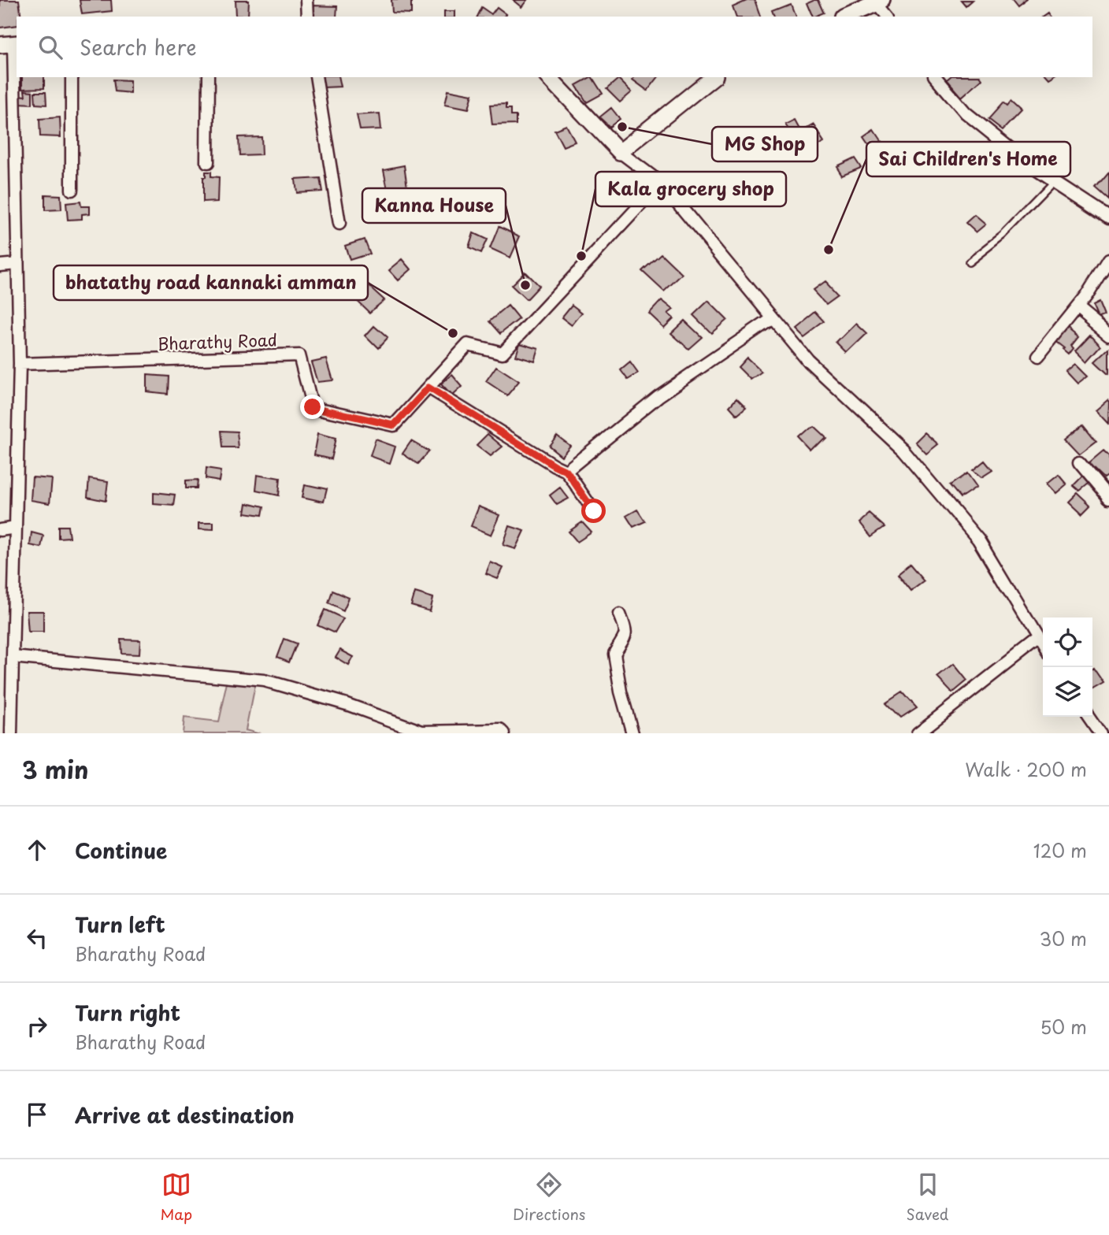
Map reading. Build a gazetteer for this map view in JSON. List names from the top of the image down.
{
  "streets": {
    "street": ["Bharathy Road"]
  },
  "places": [
    "MG Shop",
    "Sai Children's Home",
    "Kala grocery shop",
    "Kanna House",
    "bhatathy road kannaki amman"
  ],
  "page": {
    "search": "Search here",
    "heading": ["3 min", "Walk · 200 m"],
    "list": [
      ["Continue", "120 m"],
      ["Turn left", "Bharathy Road", "30 m"],
      ["Turn right", "Bharathy Road", "50 m"],
      "Arrive at destination"
    ],
    "nav": ["Map", "Directions", "Saved"]
  }
}
